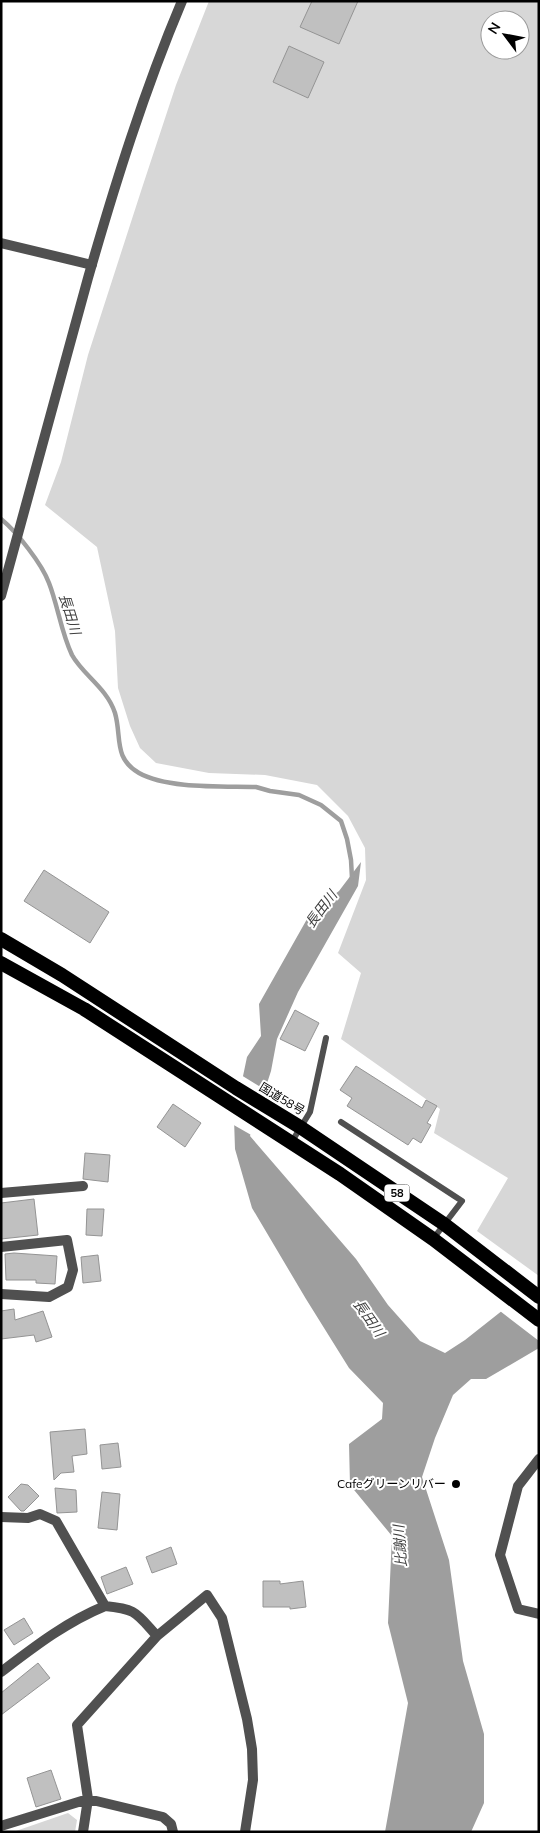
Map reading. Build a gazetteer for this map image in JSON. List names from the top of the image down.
{
  "streets": {
    "highway": ["国道58号", "58"]
  },
  "water": ["長田川", "比謝川"],
  "places": ["Cafeグリーンリバー"],
  "north": "top left"
}
